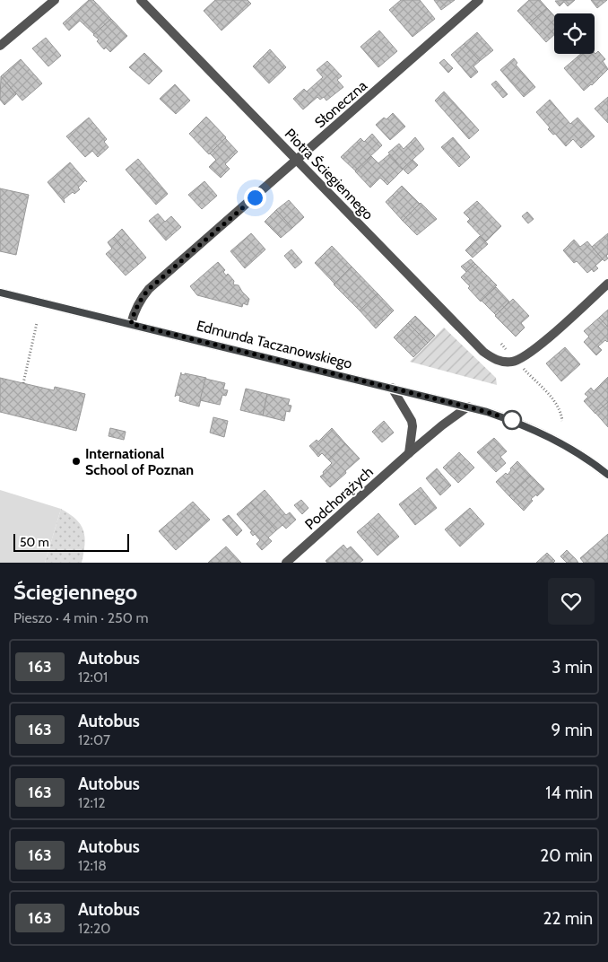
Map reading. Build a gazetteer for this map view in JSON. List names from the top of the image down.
{
  "streets": {
    "street": [
      "Słoneczna",
      "Piotra Ściegiennego",
      "Edmunda Taczanowskiego",
      "Podchorążych"
    ]
  },
  "crossings": [
    ["Słoneczna", "Piotra Ściegiennego"],
    ["Słoneczna", "Edmunda Taczanowskiego"],
    ["Edmunda Taczanowskiego", "Podchorążych"]
  ],
  "places": ["International School of Poznan"],
  "lines": ["bus line 163"],
  "scale_bar": "50 m",
  "page": {
    "scale": "50 m",
    "heading": ["Ściegiennego", "Pieszo · 4 min · 250 m"],
    "list": [
      {
        "mark": "163",
        "name": "Autobus",
        "note": "12:01",
        "value": "3 min"
      },
      {
        "mark": "163",
        "name": "Autobus",
        "note": "12:07",
        "value": "9 min"
      },
      {
        "mark": "163",
        "name": "Autobus",
        "note": "12:12",
        "value": "14 min"
      },
      {
        "mark": "163",
        "name": "Autobus",
        "note": "12:18",
        "value": "20 min"
      },
      {
        "mark": "163",
        "name": "Autobus",
        "note": "12:20",
        "value": "22 min"
      }
    ]
  }
}
